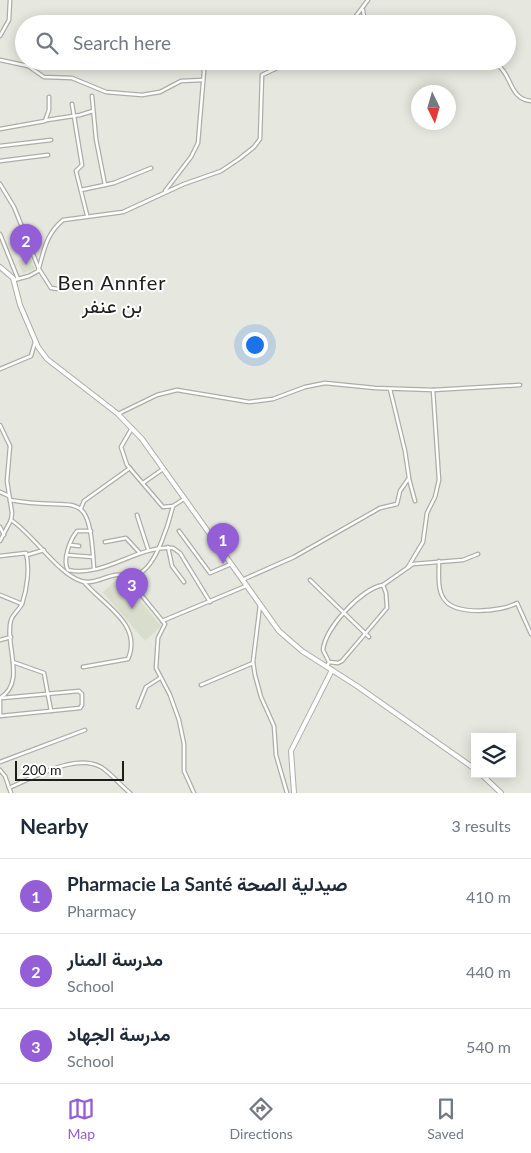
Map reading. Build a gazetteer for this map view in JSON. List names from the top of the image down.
{
  "districts": ["Ben Annfer بن عنفر"],
  "scale_bar": "200 m",
  "north": "bottom",
  "page": {
    "search": "Search here",
    "pins": ["2", "1", "3"],
    "scale": "200 m",
    "heading": ["Nearby", "3 results"],
    "list": [
      {
        "mark": "1",
        "name": "Pharmacie La Santé صيدلية الصحة",
        "note": "Pharmacy",
        "value": "410 m"
      },
      {
        "mark": "2",
        "name": "مدرسة المنار",
        "note": "School",
        "value": "440 m"
      },
      {
        "mark": "3",
        "name": "مدرسة الجهاد",
        "note": "School",
        "value": "540 m"
      }
    ],
    "nav": ["Map", "Directions", "Saved"]
  }
}
